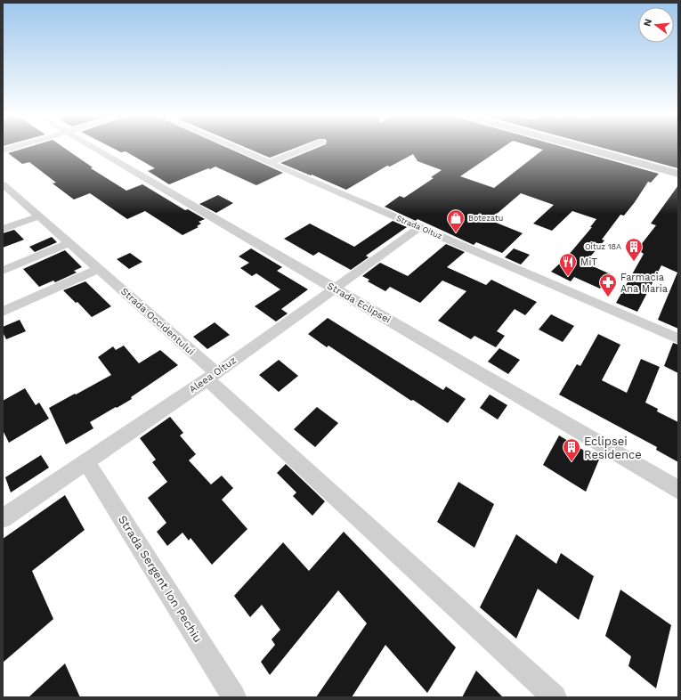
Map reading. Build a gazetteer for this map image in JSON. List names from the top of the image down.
{
  "streets": {
    "street": [
      "Strada Oituz",
      "Strada Eclipsei",
      "Strada Occidentului",
      "Aleea Oituz",
      "Strada Sergent Ion Pechiu"
    ]
  },
  "crossings": [
    ["Strada Oituz", "Aleea Oituz"],
    ["Strada Eclipsei", "Aleea Oituz"],
    ["Strada Occidentului", "Aleea Oituz"],
    ["Aleea Oituz", "Strada Sergent Ion Pechiu"]
  ],
  "places": {
    "shop": ["Botezatu"],
    "building": ["Oituz 18A", "Eclipsei Residence"],
    "restaurant": ["MiT"],
    "pharmacy": ["Farmacia Ana Maria"]
  },
  "north": "left"
}
